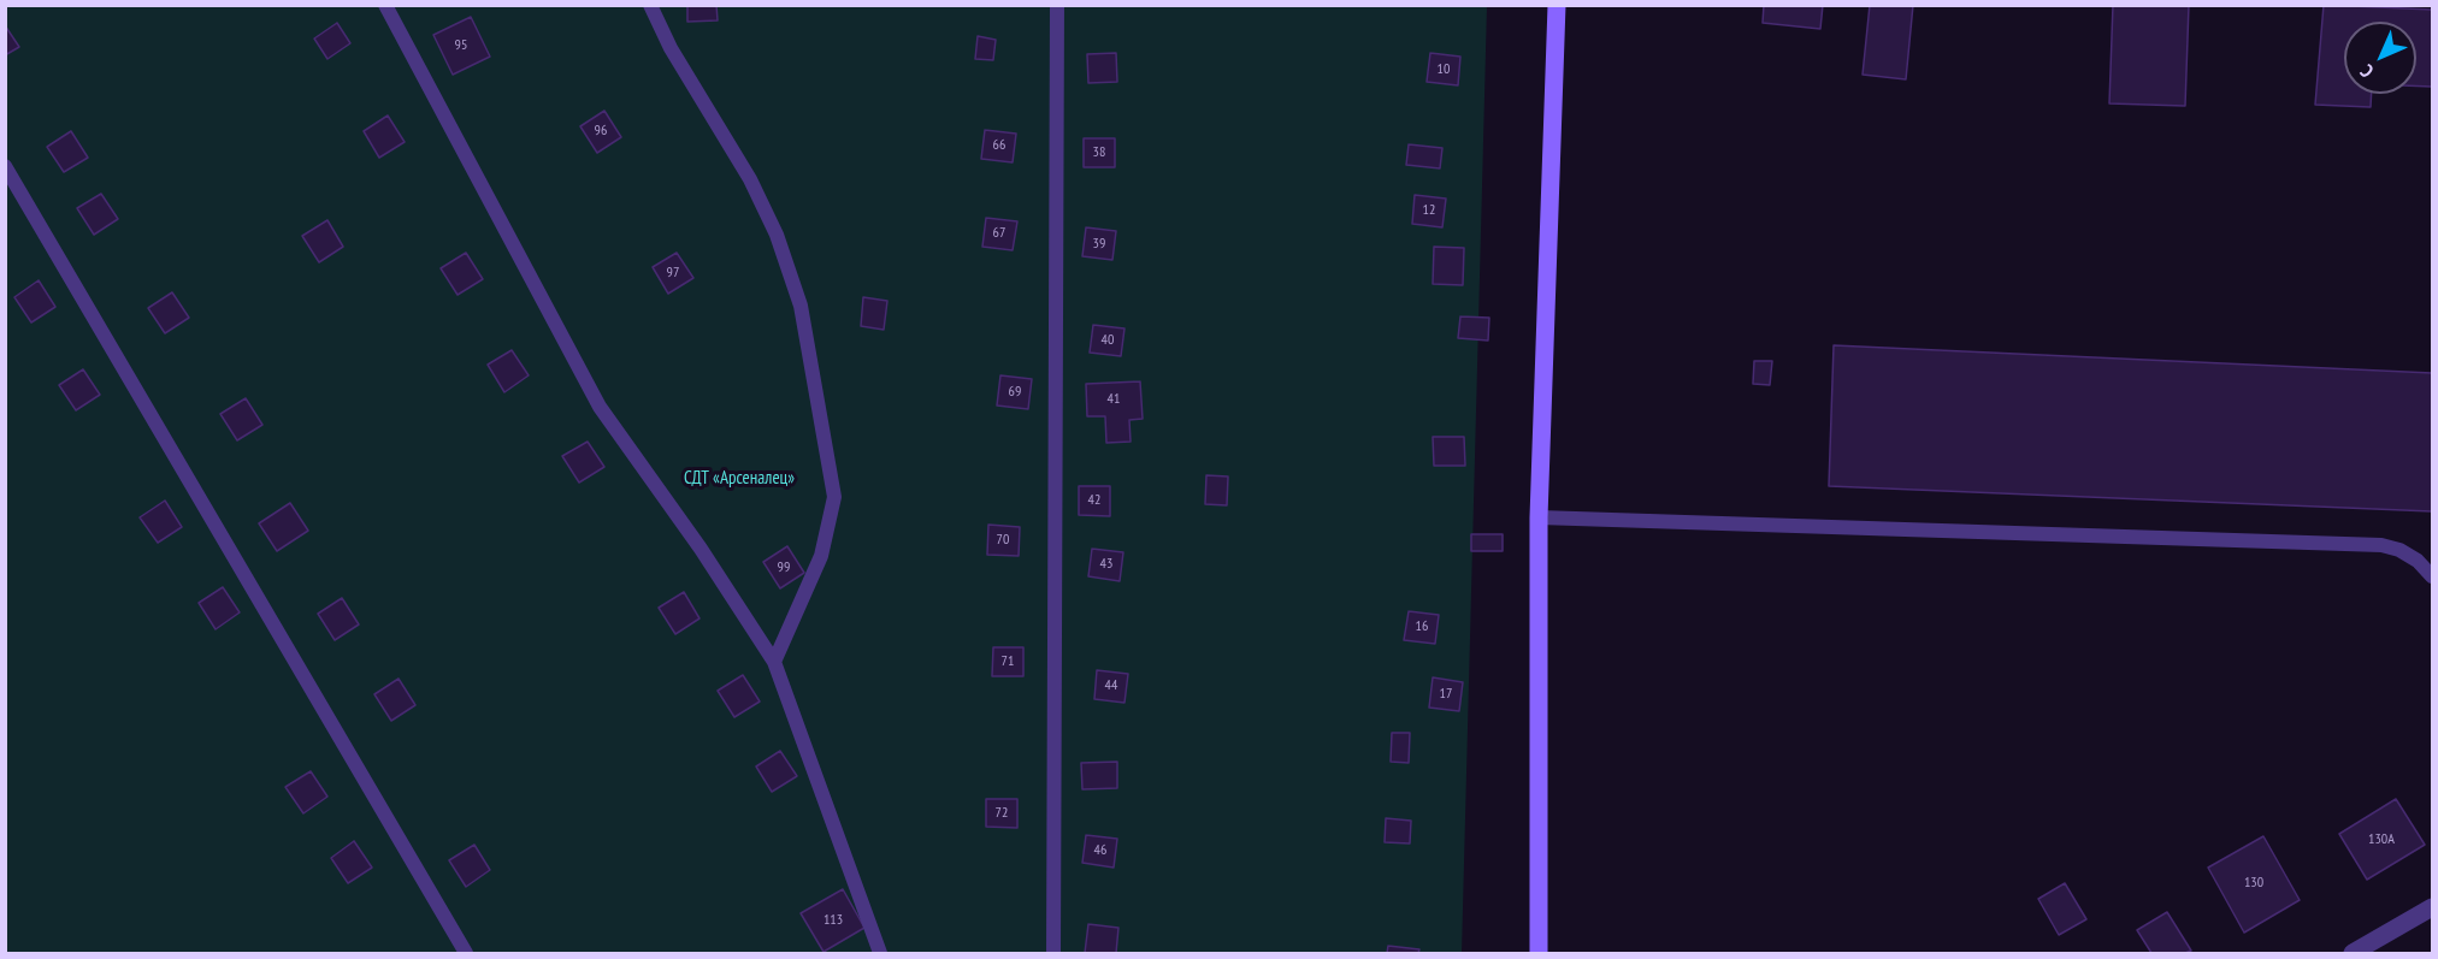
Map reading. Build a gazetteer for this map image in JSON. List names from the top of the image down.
{
  "parks": ["СДТ «Арсеналец»"],
  "house_numbers": [
    "95",
    "10",
    "96",
    "66",
    "38",
    "12",
    "67",
    "39",
    "97",
    "40",
    "69",
    "41",
    "42",
    "70",
    "43",
    "99",
    "16",
    "71",
    "44",
    "17",
    "72",
    "130А",
    "46",
    "130",
    "113"
  ],
  "north": "bottom left"
}
